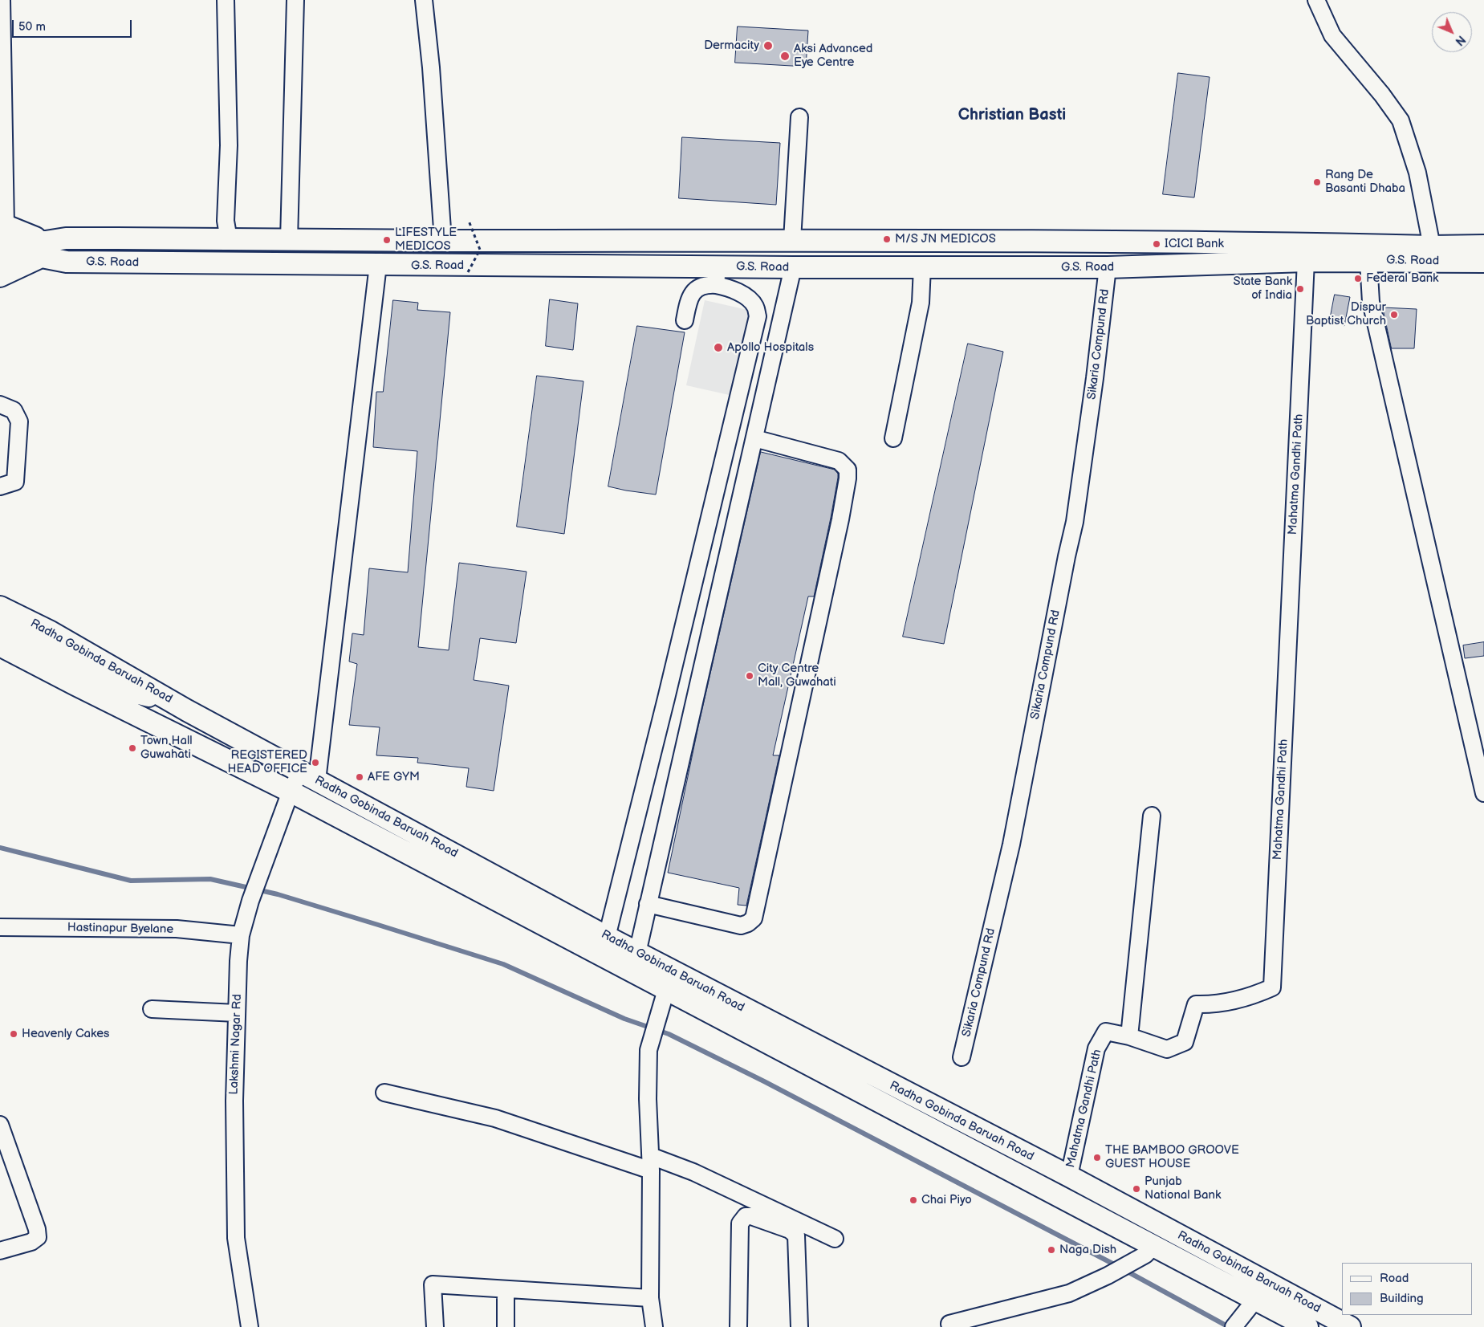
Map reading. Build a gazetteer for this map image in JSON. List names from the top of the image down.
{
  "streets": {
    "main road": ["G.S. Road", "Radha Gobinda Baruah Road"],
    "street": [
      "Sikaria Compund Rd",
      "Mahatma Gandhi Path",
      "Hastinapur Byelane",
      "Lakshmi Nagar Rd"
    ]
  },
  "crossings": [
    ["G.S. Road", "Sikaria Compund Rd"],
    ["G.S. Road", "Mahatma Gandhi Path"],
    ["G.S. Road", "Lakshmi Nagar Rd"],
    ["Mahatma Gandhi Path", "Radha Gobinda Baruah Road"],
    ["Radha Gobinda Baruah Road", "Lakshmi Nagar Rd"],
    ["Hastinapur Byelane", "Lakshmi Nagar Rd"]
  ],
  "districts": ["Christian Basti"],
  "places": [
    "Dermacity",
    "Aksi Advanced Eye Centre",
    "Rang De Basanti Dhaba",
    "M/S JN MEDICOS",
    "LIFESTYLE MEDICOS",
    "ICICI Bank",
    "Federal Bank",
    "State Bank of India",
    "Dispur Baptist Church",
    "Apollo Hospitals",
    "City Centre Mall, Guwahati",
    "Town Hall Guwahati",
    "REGISTERED HEAD OFFICE",
    "AFE GYM",
    "Heavenly Cakes",
    "THE BAMBOO GROOVE GUEST HOUSE",
    "Punjab National Bank",
    "Chai Piyo",
    "Naga Dish"
  ],
  "legend": ["Road", "Building"],
  "scale_bar": "50 m",
  "north": "bottom right"
}
